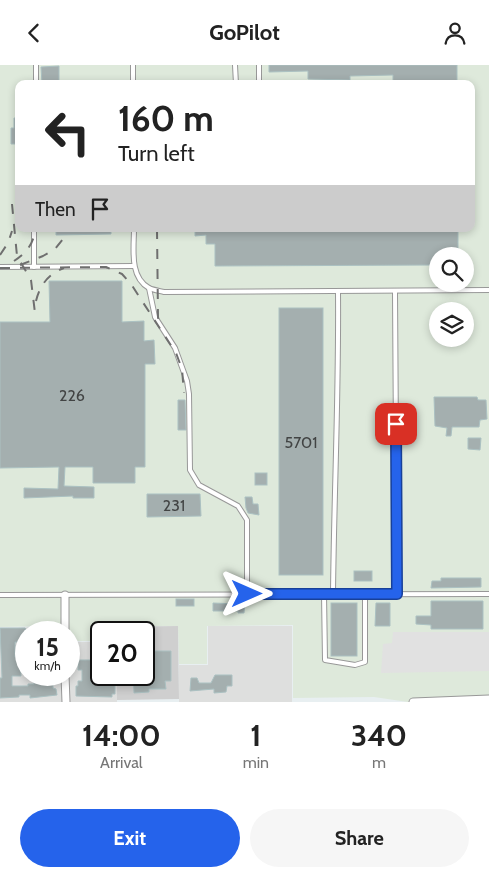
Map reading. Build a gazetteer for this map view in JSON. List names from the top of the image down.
{
  "house_numbers": ["226", "5701", "231"],
  "page": {
    "header": "GoPilot",
    "turn": ["160 m", "Turn left"],
    "then": "Then",
    "speed": "15 km/h",
    "limit": "20",
    "eta": [
      "14:00",
      "Arrival",
      "1",
      "min",
      "340",
      "m"
    ],
    "buttons": ["Exit", "Share"]
  }
}
